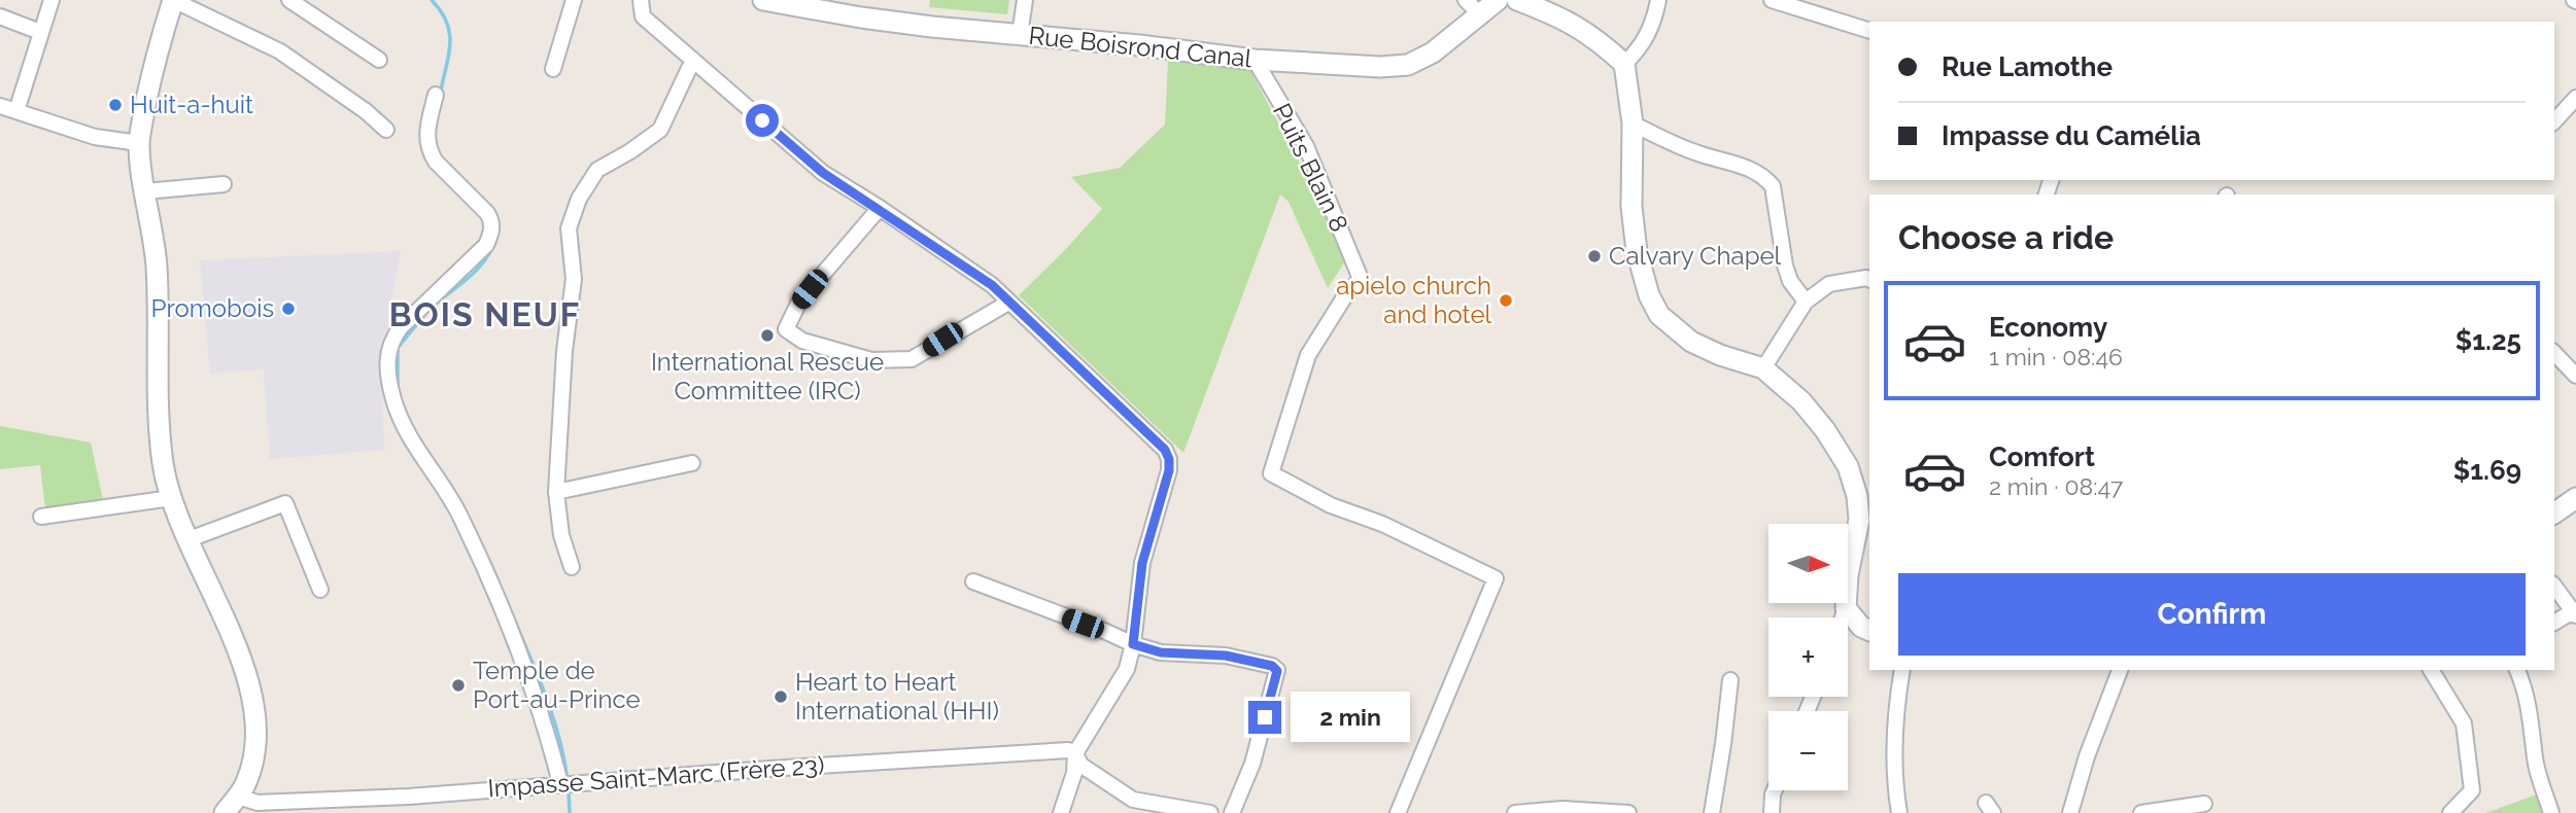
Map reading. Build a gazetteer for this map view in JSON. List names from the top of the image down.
{
  "streets": {
    "street": ["Rue Boisrond Canal", "Puits Blain 8", "Impasse Saint-Marc (Frère 23)"]
  },
  "crossings": [
    ["Rue Boisrond Canal", "Puits Blain 8"]
  ],
  "districts": ["BOIS NEUF"],
  "places": [
    "Huit-a-huit",
    "Calvary Chapel",
    "apielo church and hotel",
    "Promobois",
    "International Rescue Committee (IRC)",
    "Temple de Port-au-Prince",
    "Heart to Heart International (HHI)"
  ],
  "north": "right",
  "page": {
    "banner": ["Rue Lamothe", "Impasse du Camélia"],
    "heading": "Choose a ride",
    "list": [
      {
        "name": "Economy",
        "note": "1 min · 08:46",
        "value": "$1.25"
      },
      {
        "name": "Comfort",
        "note": "2 min · 08:47",
        "value": "$1.69"
      }
    ],
    "map_buttons": ["+", "−"],
    "buttons": "Confirm",
    "bubble": "2 min"
  }
}
